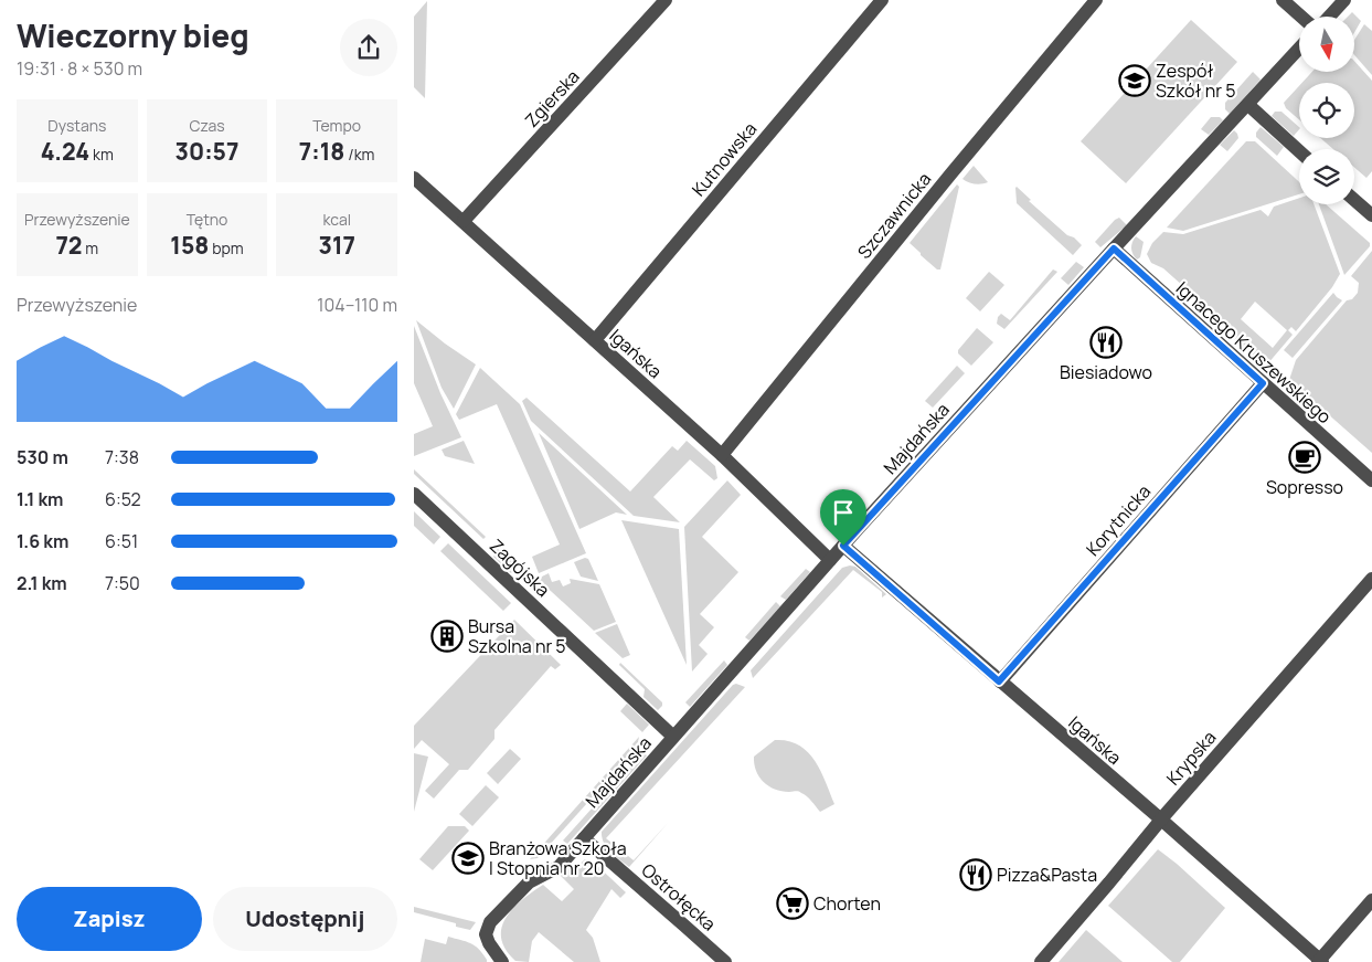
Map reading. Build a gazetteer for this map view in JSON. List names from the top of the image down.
{
  "streets": {
    "street": [
      "Zgierska",
      "Kutnowska",
      "Szczawnicka",
      "Ignacego Kruszewskiego",
      "Igańska",
      "Majdańska",
      "Korytnicka",
      "Zagójska",
      "Krypska",
      "Ostrołęcka"
    ]
  },
  "crossings": [
    ["Zgierska", "Igańska"],
    ["Kutnowska", "Igańska"],
    ["Szczawnicka", "Igańska"],
    ["Ignacego Kruszewskiego", "Majdańska"],
    ["Ignacego Kruszewskiego", "Korytnicka"],
    ["Igańska", "Majdańska"],
    ["Igańska", "Korytnicka"],
    ["Igańska", "Krypska"],
    ["Majdańska", "Zagójska"],
    ["Majdańska", "Ostrołęcka"]
  ],
  "places": {
    "school or university": ["Zespół Szkół nr 5", "Branżowa Szkoła I Stopnia nr 20"],
    "restaurant": ["Biesiadowo", "Pizza&Pasta"],
    "cafe": ["Sopresso"],
    "building": ["Bursa Szkolna nr 5"],
    "supermarket": ["Chorten"]
  },
  "north": "bottom",
  "page": {
    "heading": ["Wieczorny bieg", "19:31 · 8 × 530 m"],
    "stats": [
      ["Dystans", "4.24 km"],
      ["Czas", "30:57"],
      ["Tempo", "7:18 /km"],
      ["Przewyższenie", "72 m"],
      ["Tętno", "158 bpm"],
      ["kcal", "317"]
    ],
    "chart": ["Przewyższenie", "104–110 m"],
    "list": [
      {
        "name": "530 m",
        "note": "7:38"
      },
      {
        "name": "1.1 km",
        "note": "6:52"
      },
      {
        "name": "1.6 km",
        "note": "6:51"
      },
      {
        "name": "2.1 km",
        "note": "7:50"
      }
    ],
    "buttons": ["Zapisz", "Udostępnij"]
  }
}
